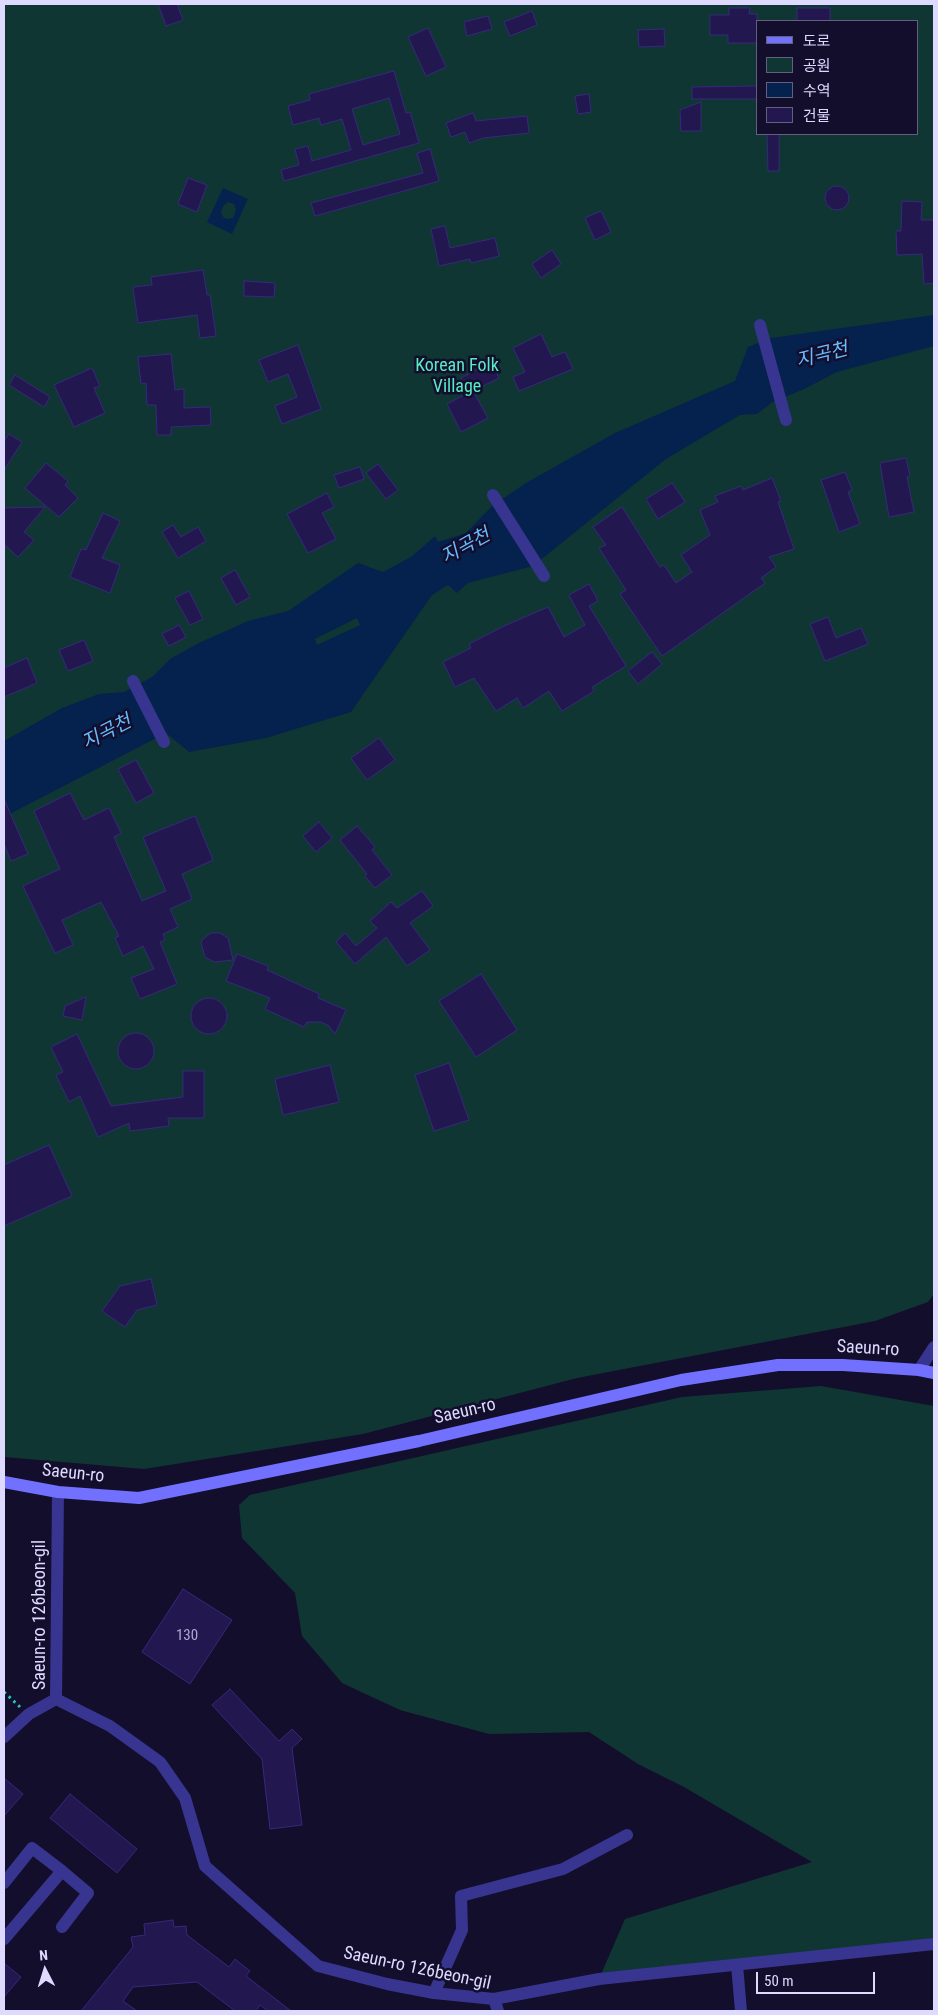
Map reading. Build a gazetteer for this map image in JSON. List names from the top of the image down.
{
  "streets": {
    "main road": ["Saeun-ro"],
    "street": ["Saeun-ro 126beon-gil"]
  },
  "crossings": [
    ["Saeun-ro", "Saeun-ro 126beon-gil"]
  ],
  "water": ["지곡천"],
  "parks": ["Korean Folk Village"],
  "house_numbers": ["130"],
  "legend": [
    "도로",
    "공원",
    "수역",
    "건물"
  ],
  "scale_bar": "50 m",
  "north": "top"
}
